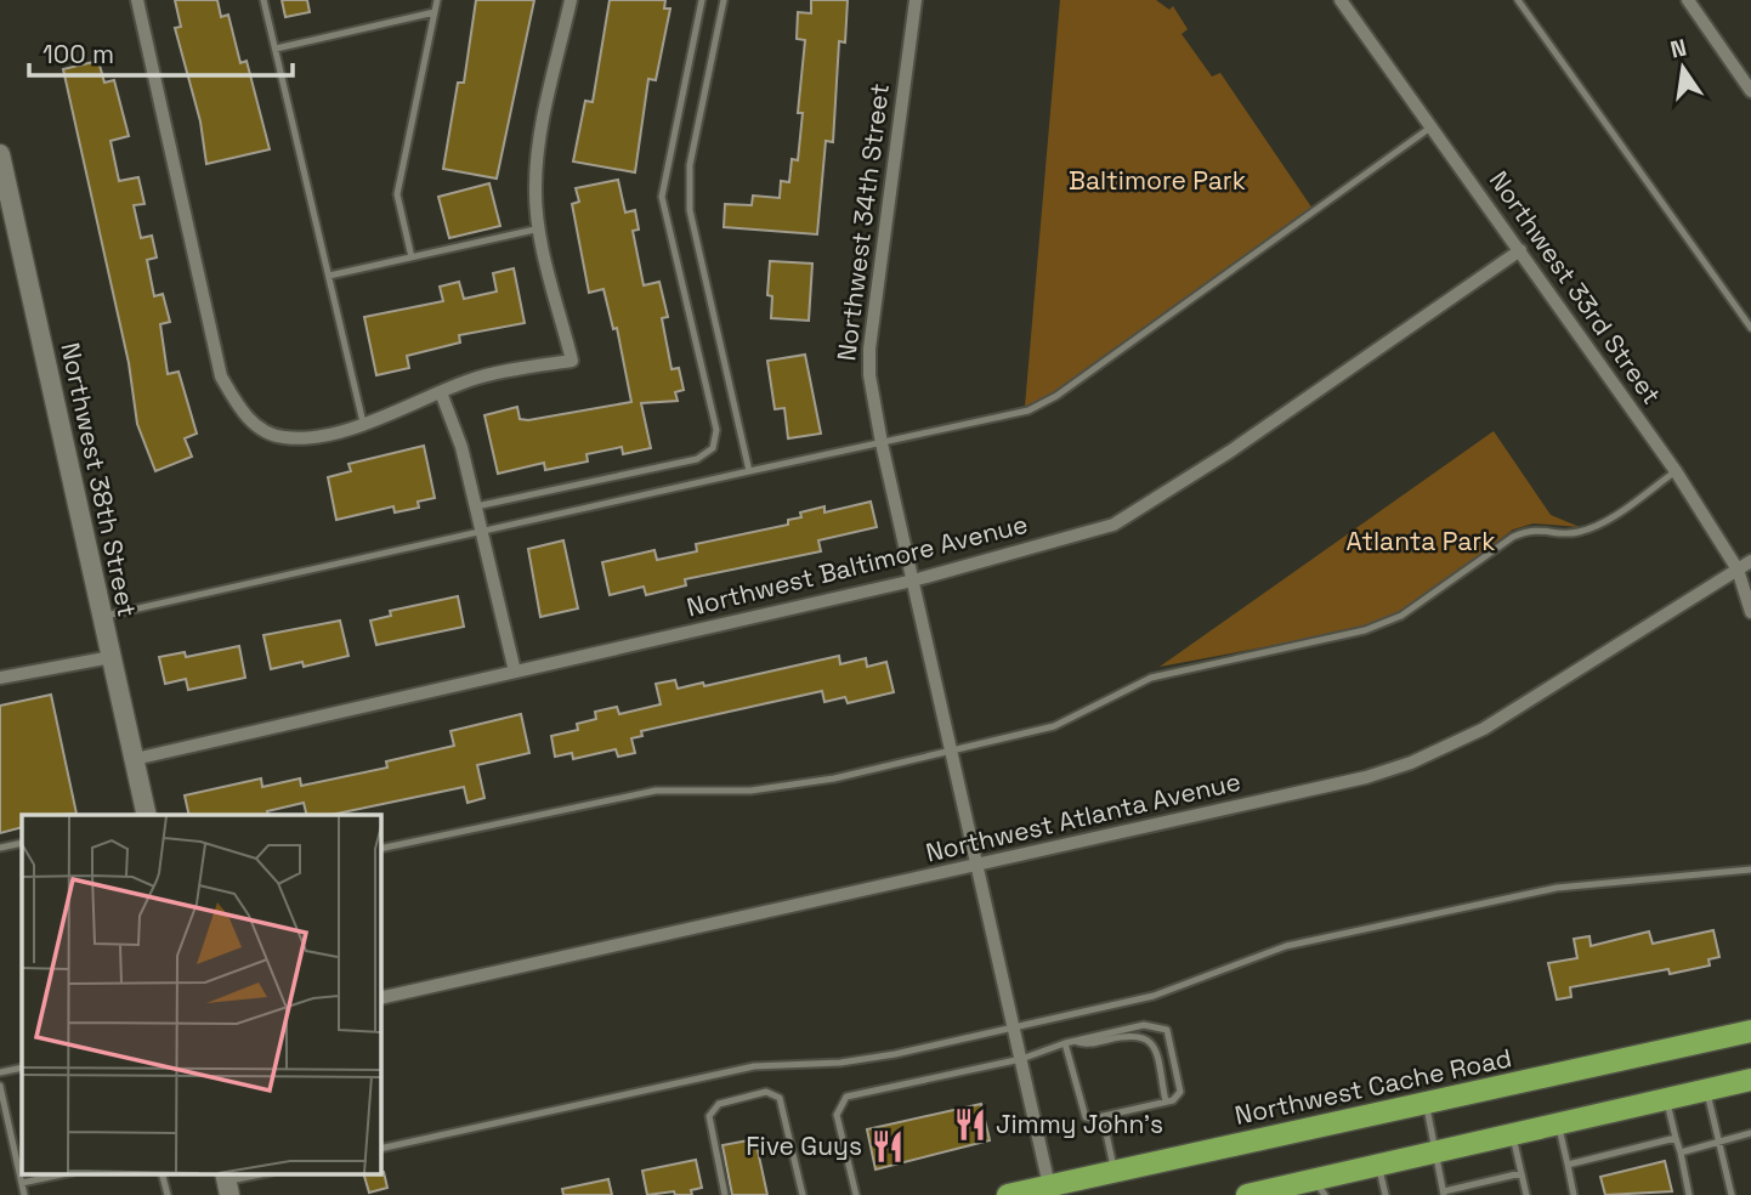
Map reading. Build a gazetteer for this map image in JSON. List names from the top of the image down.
{
  "streets": {
    "main road": ["Northwest 38th Street", "Northwest Cache Road"],
    "street": [
      "Northwest 34th Street",
      "Northwest 33rd Street",
      "Northwest Baltimore Avenue",
      "Northwest Atlanta Avenue"
    ]
  },
  "crossings": [
    ["Northwest 34th Street", "Northwest Baltimore Avenue"],
    ["Northwest 34th Street", "Northwest Atlanta Avenue"],
    ["Northwest 34th Street", "Northwest Cache Road"],
    ["Northwest 33rd Street", "Northwest Baltimore Avenue"],
    ["Northwest 33rd Street", "Northwest Atlanta Avenue"],
    ["Northwest 38th Street", "Northwest Baltimore Avenue"]
  ],
  "parks": ["Baltimore Park", "Atlanta Park"],
  "places": {
    "restaurant": ["Jimmy John's", "Five Guys"]
  },
  "scale_bar": "100 m",
  "north": "top"
}
